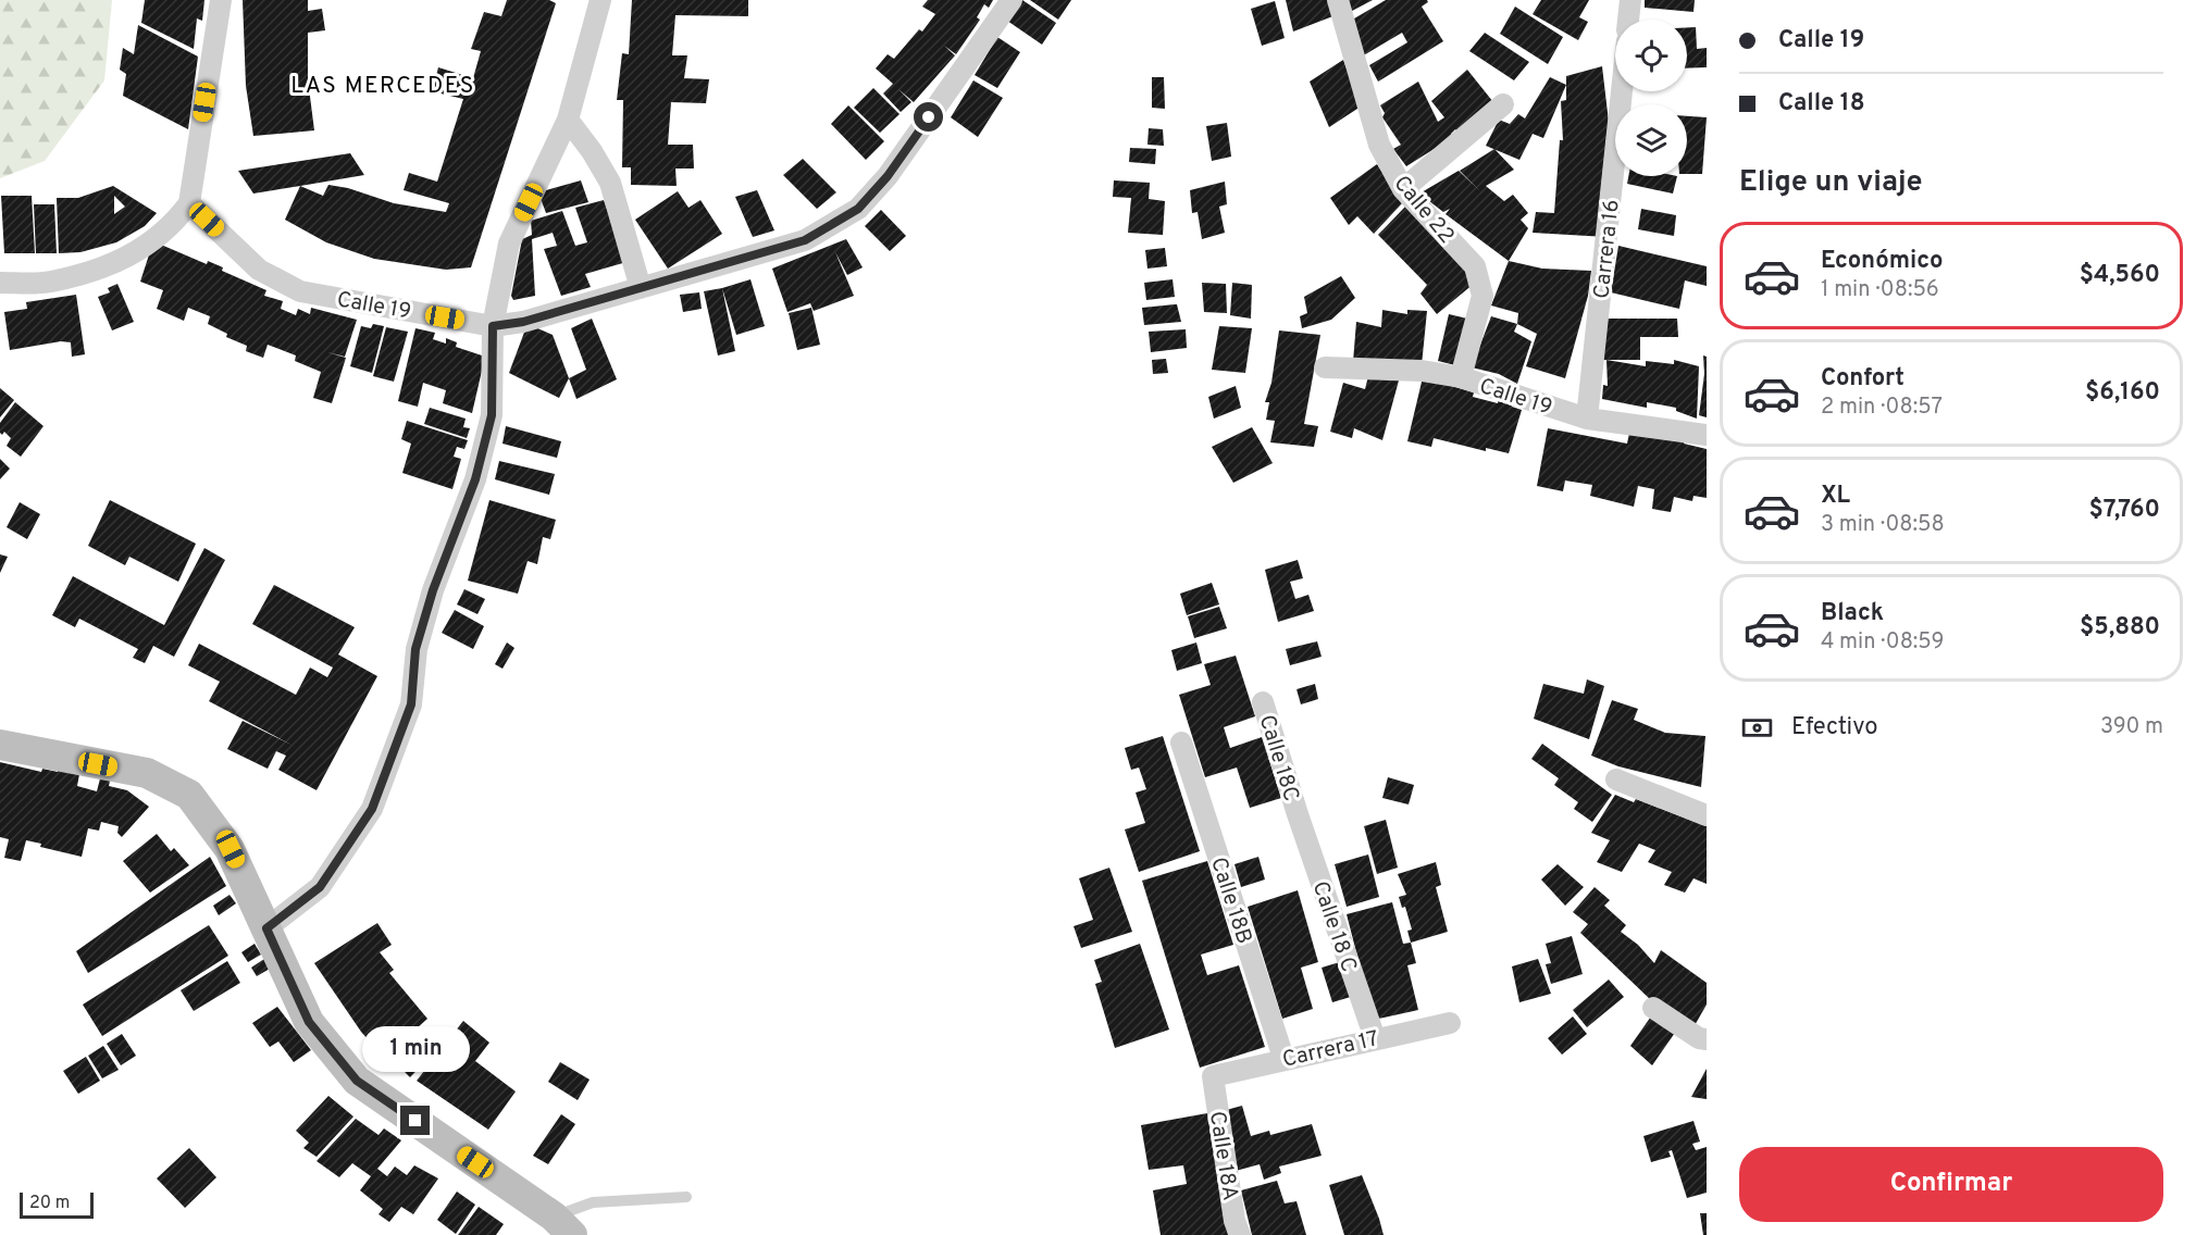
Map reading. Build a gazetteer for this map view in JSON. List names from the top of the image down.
{
  "streets": {
    "street": [
      "Calle 22",
      "Carrera 16",
      "Calle 19",
      "Calle 18C",
      "Calle 18B",
      "Calle 18 C",
      "Carrera 17",
      "Calle 18A"
    ]
  },
  "crossings": [
    ["Calle 22", "Calle 19"],
    ["Carrera 16", "Calle 19"],
    ["Calle 18C", "Calle 18 C"],
    ["Calle 18B", "Carrera 17"],
    ["Calle 18 C", "Carrera 17"],
    ["Carrera 17", "Calle 18A"]
  ],
  "districts": ["LAS MERCEDES"],
  "scale_bar": "20 m",
  "page": {
    "banner": ["Calle 19", "Calle 18"],
    "heading": "Elige un viaje",
    "list": [
      {
        "name": "Económico",
        "note": "1 min · 08:56",
        "value": "$4,560"
      },
      {
        "name": "Confort",
        "note": "2 min · 08:57",
        "value": "$6,160"
      },
      {
        "name": "XL",
        "note": "3 min · 08:58",
        "value": "$7,760"
      },
      {
        "name": "Black",
        "note": "4 min · 08:59",
        "value": "$5,880"
      }
    ],
    "pay": ["Efectivo", "390 m"],
    "bubble": "1 min",
    "buttons": "Confirmar",
    "scale": "20 m"
  }
}
